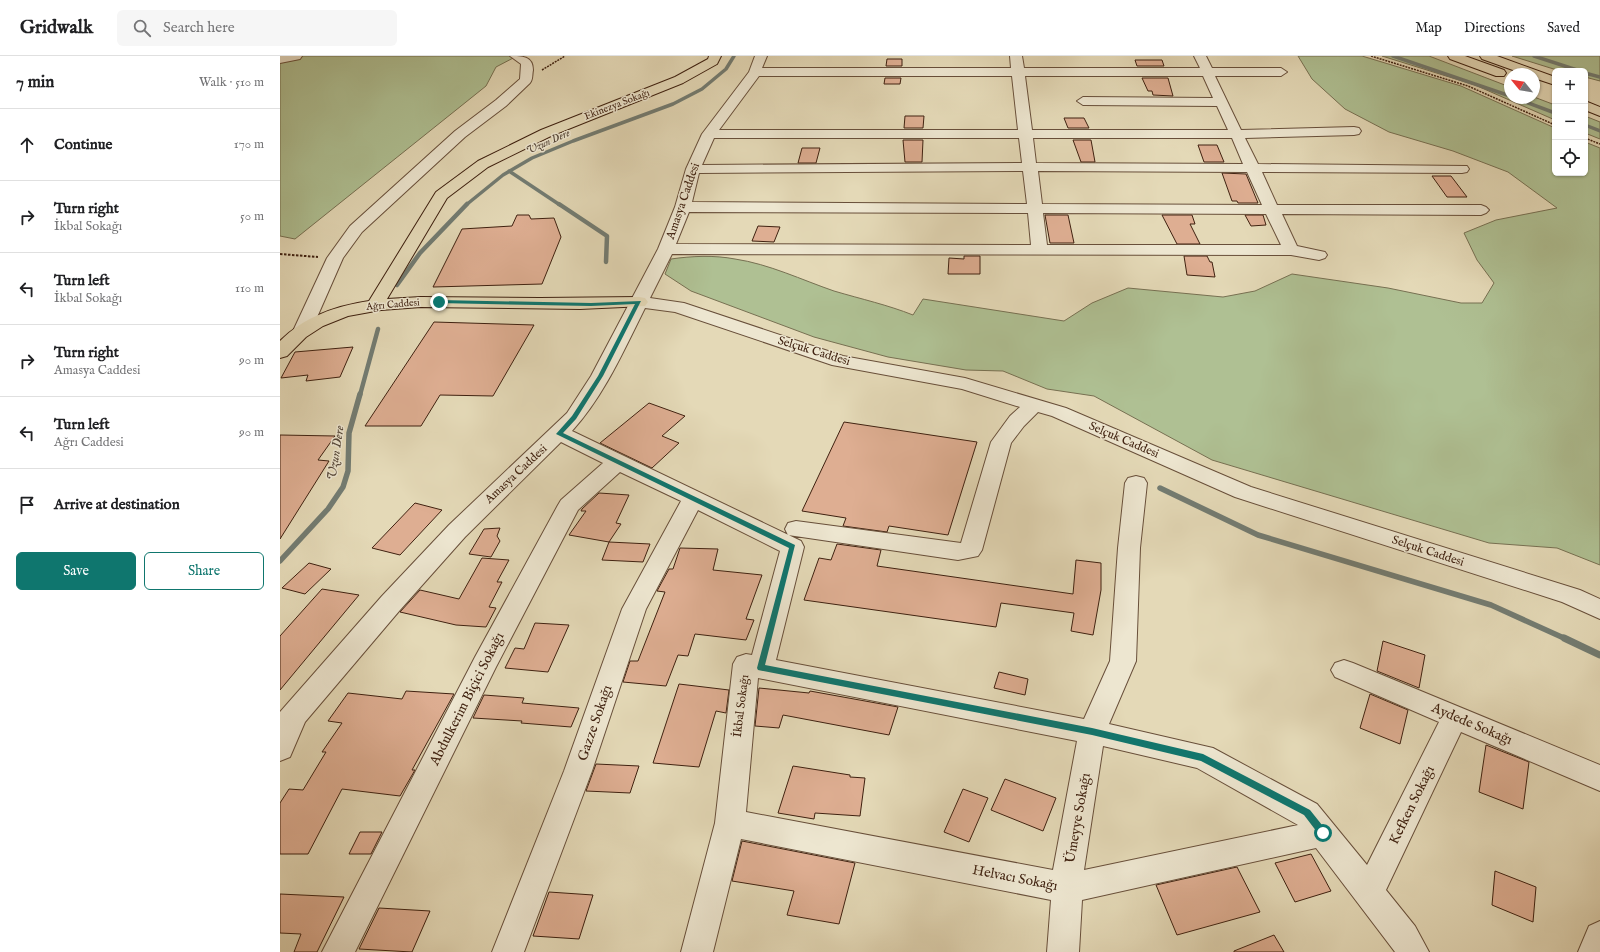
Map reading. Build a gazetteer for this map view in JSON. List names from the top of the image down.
{
  "streets": {
    "main road": ["Ekinezya Sokağı", "Ağrı Caddesi"],
    "street": [
      "Amasya Caddesi",
      "Selçuk Caddesi",
      "Abdulkerim Biçici Sokağı",
      "İkbal Sokağı",
      "Gazze Sokağı",
      "Aydede Sokağı",
      "Kefken Sokağı",
      "Ümeyye Sokağı",
      "Helvacı Sokağı"
    ]
  },
  "crossings": [
    ["Ekinezya Sokağı", "Ağrı Caddesi"],
    ["Amasya Caddesi", "Ağrı Caddesi"],
    ["Amasya Caddesi", "Selçuk Caddesi"],
    ["Amasya Caddesi", "İkbal Sokağı"],
    ["Ağrı Caddesi", "Selçuk Caddesi"],
    ["Abdulkerim Biçici Sokağı", "İkbal Sokağı"],
    ["İkbal Sokağı", "Gazze Sokağı"],
    ["İkbal Sokağı", "Helvacı Sokağı"],
    ["Aydede Sokağı", "Kefken Sokağı"],
    ["Ümeyye Sokağı", "Helvacı Sokağı"]
  ],
  "water": ["Uzun Dere"],
  "north": "top left",
  "page": {
    "header": "Gridwalk",
    "search": "Search here",
    "nav": ["Map", "Directions", "Saved"],
    "heading": ["7 min", "Walk · 510 m"],
    "map_buttons": ["+", "−"],
    "list": [
      ["Continue", "170 m"],
      ["Turn right", "İkbal Sokağı", "50 m"],
      ["Turn left", "İkbal Sokağı", "110 m"],
      ["Turn right", "Amasya Caddesi", "90 m"],
      ["Turn left", "Ağrı Caddesi", "90 m"],
      "Arrive at destination"
    ],
    "buttons": ["Save", "Share"]
  }
}
